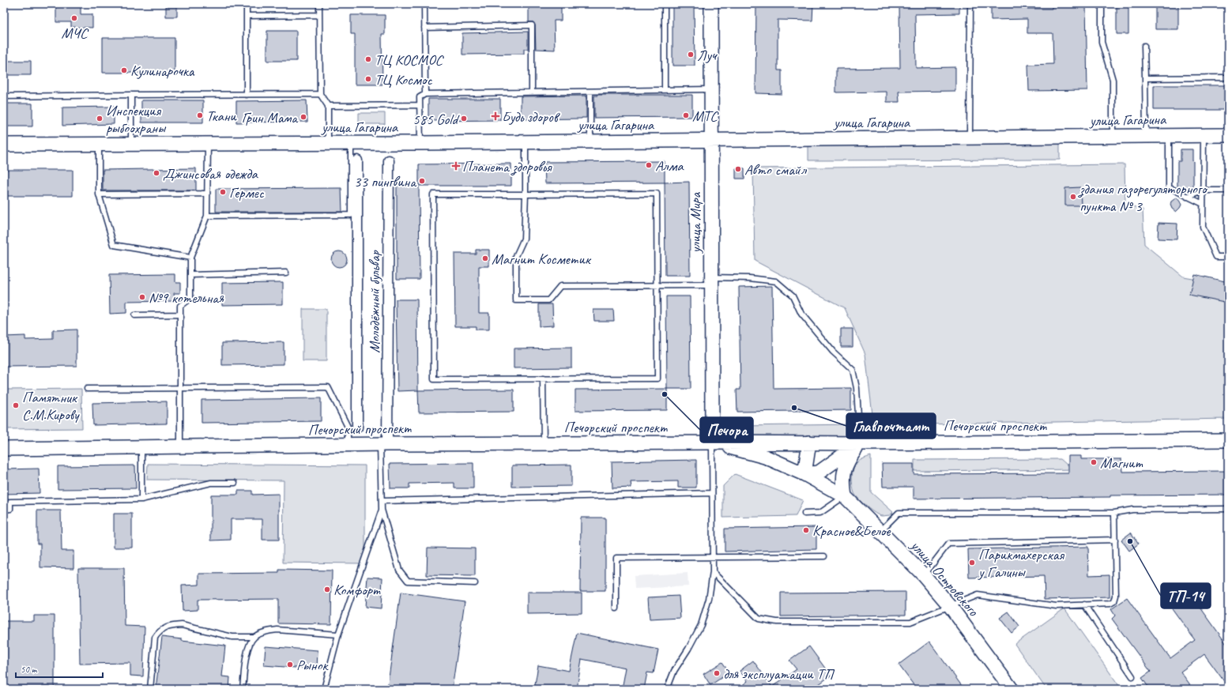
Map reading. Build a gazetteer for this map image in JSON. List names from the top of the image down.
{
  "streets": {
    "main road": [
      "улица Гагарина",
      "улица Мира",
      "Печорский проспект",
      "улица Островского"
    ],
    "street": ["Молодёжный бульвар"]
  },
  "crossings": [
    ["улица Гагарина", "улица Мира"],
    ["улица Мира", "Печорский проспект"],
    ["улица Мира", "улица Островского"],
    ["Молодёжный бульвар", "Печорский проспект"],
    ["Печорский проспект", "улица Островского"]
  ],
  "places": {
    "other": [
      "МЧС",
      "Луч",
      "ТЦ КОСМОС",
      "Кулинарочка",
      "ТЦ Космос",
      "Ткани",
      "МТС",
      "Грин Мама",
      "Инспекция рыбоохраны",
      "585 Gold",
      "Алма",
      "Авто смайл",
      "Джинсовая одежда",
      "33 пингвина",
      "Гермес",
      "здания газорегуляторного пункта № 3",
      "Магнит Косметик",
      "№9 котельная",
      "Печора",
      "Памятник С.М.Кирову",
      "Главпочтамт",
      "Магнит",
      "Красное&Белое",
      "ТП-14",
      "Парикмахерская у Галины",
      "Комфорт",
      "Рынок",
      "для эксплуатации ТП"
    ],
    "health": ["Будь здоров", "Планета здоровья"]
  },
  "scale_bar": "50 m"
}
